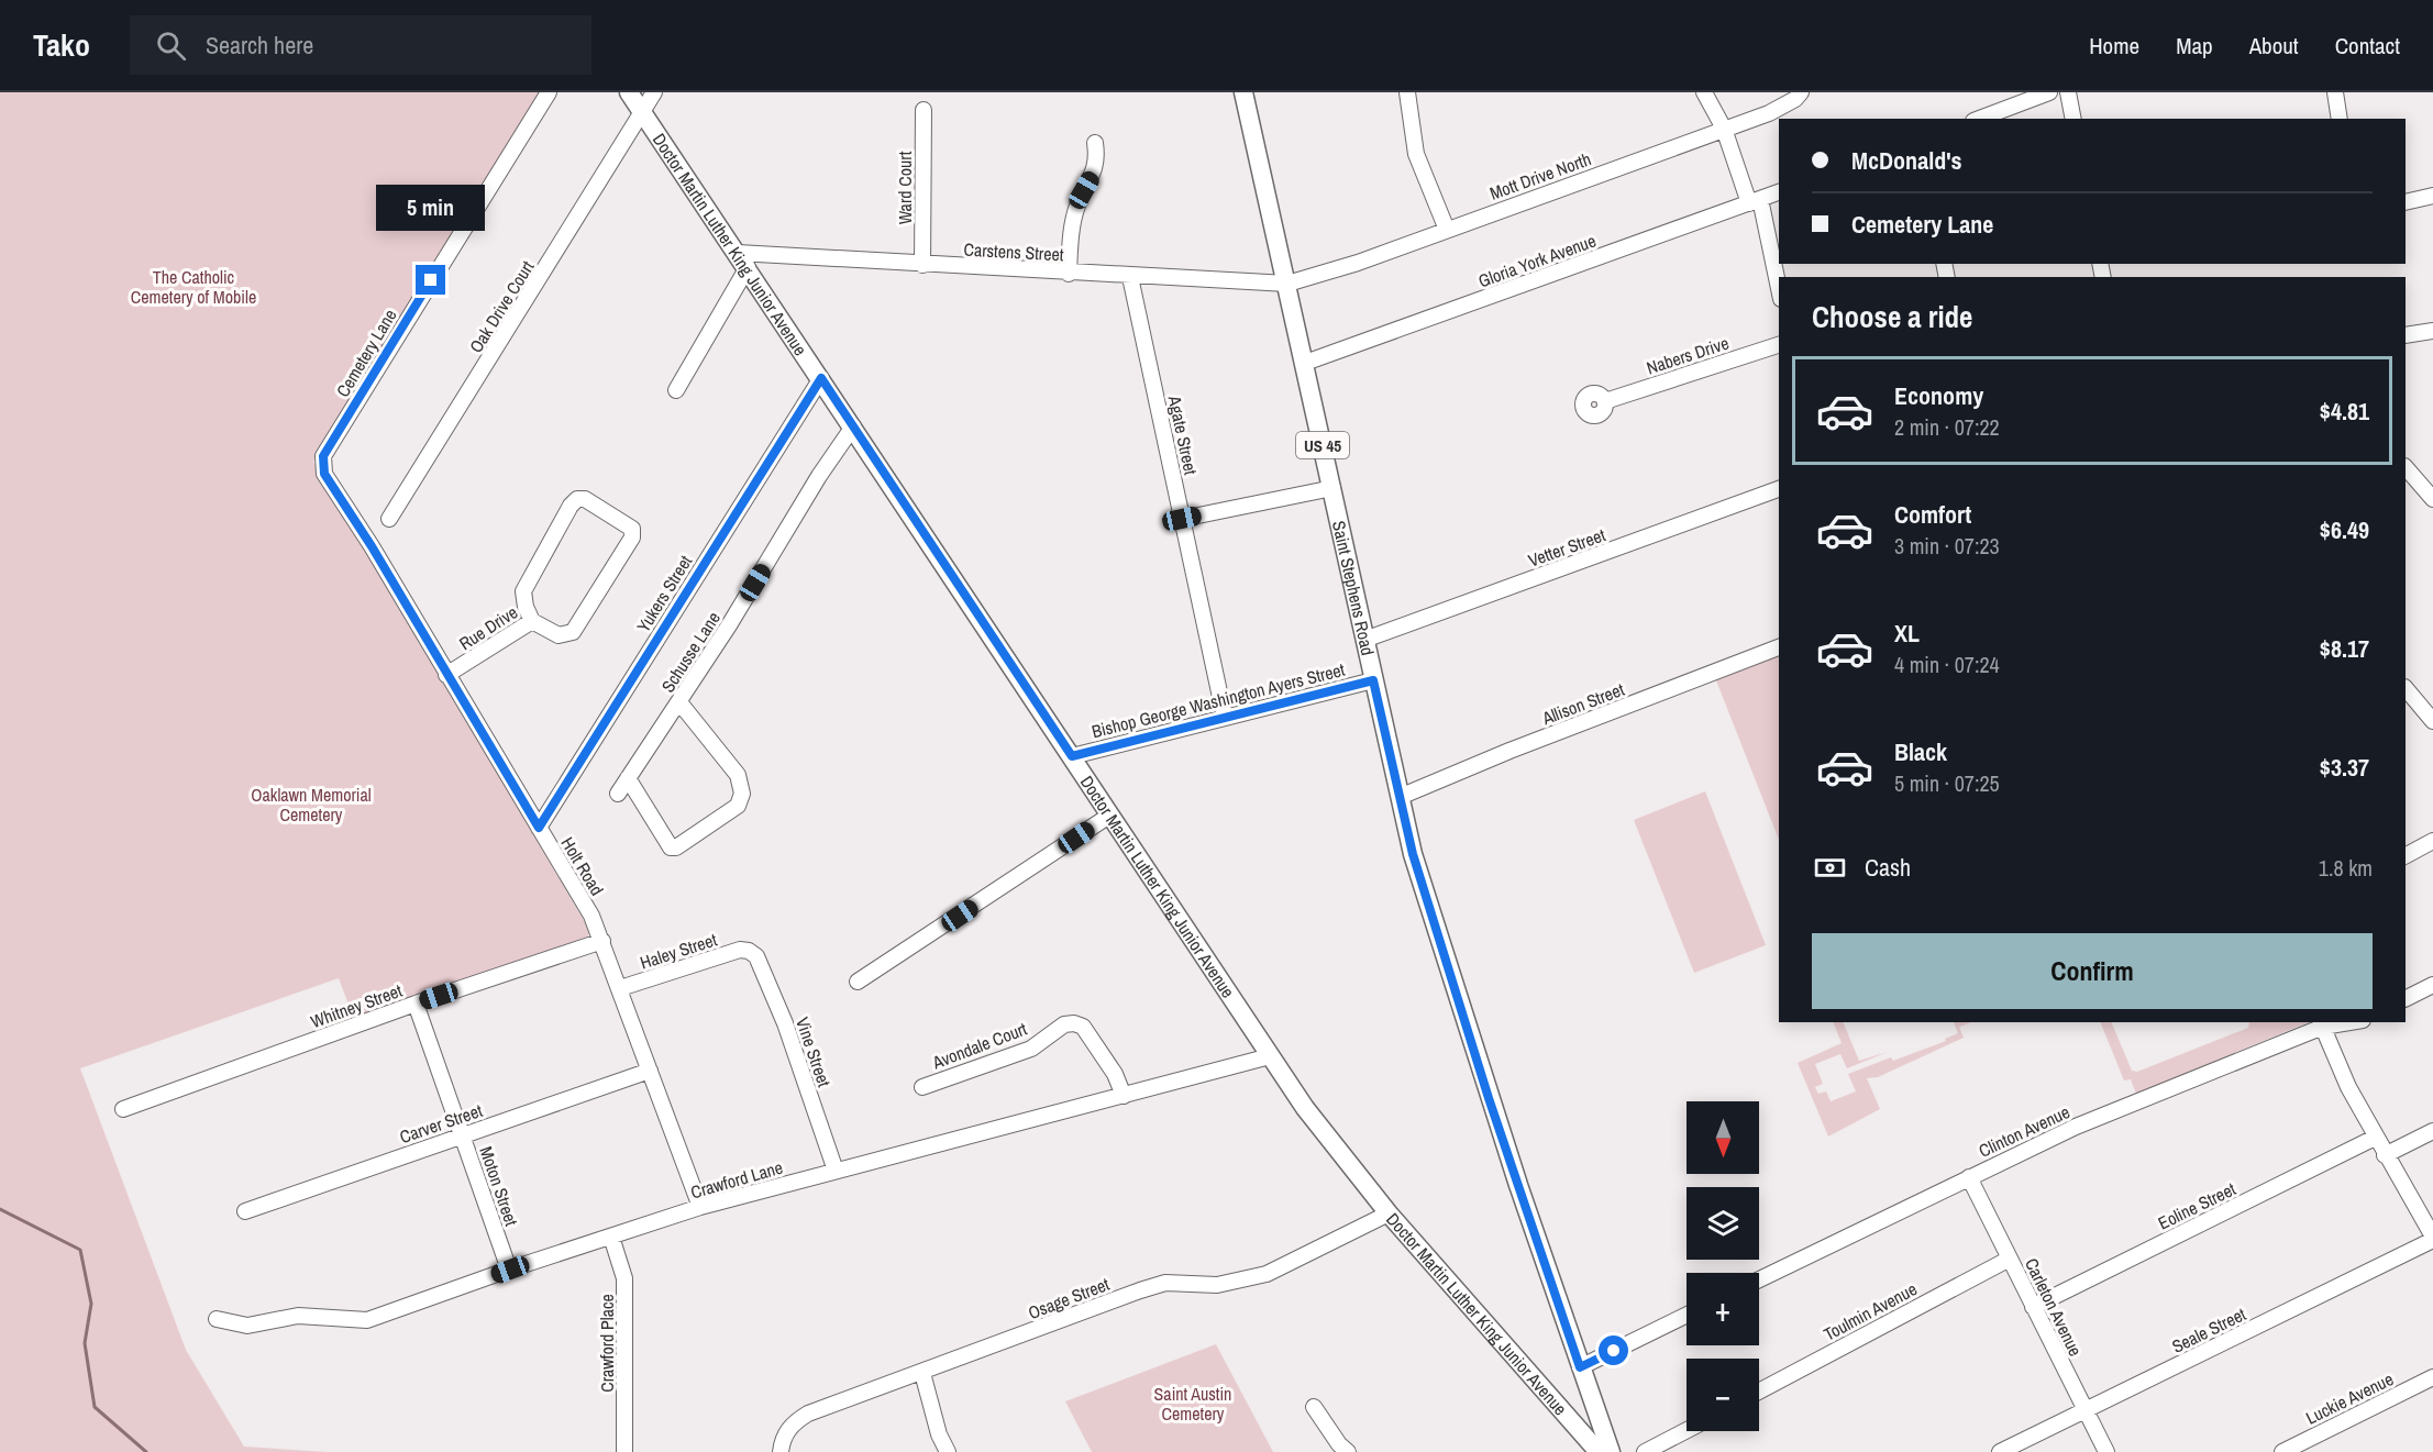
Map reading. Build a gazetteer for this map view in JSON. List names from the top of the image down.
{
  "streets": {
    "main road": ["Doctor Martin Luther King Junior Avenue", "US 45", "Saint Stephens Road"],
    "street": [
      "Mott Drive North",
      "Ward Court",
      "Carstens Street",
      "Gloria York Avenue",
      "Oak Drive Court",
      "Cemetery Lane",
      "Nabers Drive",
      "Agate Street",
      "Vetter Street",
      "Yukers Street",
      "Rue Drive",
      "Schusse Lane",
      "Bishop George Washington Ayers Street",
      "Allison Street",
      "Holt Road",
      "Haley Street",
      "Whitney Street",
      "Avondale Court",
      "Vine Street",
      "Carver Street",
      "Clinton Avenue",
      "Crawford Lane",
      "Moton Street",
      "Eoline Street",
      "Osage Street",
      "Carleton Avenue",
      "Toulmin Avenue",
      "Seale Street",
      "Crawford Place",
      "Luckie Avenue"
    ]
  },
  "crossings": [
    ["Mott Drive North", "Carstens Street"],
    ["Mott Drive North", "Saint Stephens Road"],
    ["Ward Court", "Carstens Street"],
    ["Doctor Martin Luther King Junior Avenue", "Carstens Street"],
    ["Doctor Martin Luther King Junior Avenue", "Oak Drive Court"],
    ["Doctor Martin Luther King Junior Avenue", "Saint Stephens Road"],
    ["Doctor Martin Luther King Junior Avenue", "Yukers Street"],
    ["Doctor Martin Luther King Junior Avenue", "Schusse Lane"],
    ["Doctor Martin Luther King Junior Avenue", "Bishop George Washington Ayers Street"],
    ["Doctor Martin Luther King Junior Avenue", "Crawford Lane"],
    ["Doctor Martin Luther King Junior Avenue", "Osage Street"],
    ["Carstens Street", "Agate Street"],
    ["Carstens Street", "Saint Stephens Road"],
    ["Gloria York Avenue", "Saint Stephens Road"],
    ["Cemetery Lane", "Holt Road"],
    ["Agate Street", "Bishop George Washington Ayers Street"],
    ["Vetter Street", "Saint Stephens Road"],
    ["Saint Stephens Road", "Bishop George Washington Ayers Street"],
    ["Saint Stephens Road", "Allison Street"],
    ["Yukers Street", "Holt Road"],
    ["Rue Drive", "Holt Road"],
    ["Holt Road", "Haley Street"],
    ["Holt Road", "Whitney Street"],
    ["Holt Road", "Carver Street"],
    ["Holt Road", "Crawford Lane"],
    ["Haley Street", "Vine Street"],
    ["Whitney Street", "Moton Street"],
    ["Avondale Court", "Crawford Lane"],
    ["Vine Street", "Crawford Lane"],
    ["Carver Street", "Moton Street"],
    ["Clinton Avenue", "Carleton Avenue"],
    ["Crawford Lane", "Moton Street"],
    ["Crawford Lane", "Crawford Place"],
    ["Eoline Street", "Carleton Avenue"],
    ["Carleton Avenue", "Toulmin Avenue"],
    ["Carleton Avenue", "Seale Street"]
  ],
  "parks": ["The Catholic Cemetery of Mobile", "Oaklawn Memorial Cemetery", "Saint Austin Cemetery"],
  "north": "bottom",
  "page": {
    "header": "Tako",
    "search": "Search here",
    "nav": [
      "Home",
      "Map",
      "About",
      "Contact"
    ],
    "banner": ["McDonald's", "Cemetery Lane"],
    "bubble": "5 min",
    "heading": "Choose a ride",
    "list": [
      {
        "name": "Economy",
        "note": "2 min · 07:22",
        "value": "$4.81"
      },
      {
        "name": "Comfort",
        "note": "3 min · 07:23",
        "value": "$6.49"
      },
      {
        "name": "XL",
        "note": "4 min · 07:24",
        "value": "$8.17"
      },
      {
        "name": "Black",
        "note": "5 min · 07:25",
        "value": "$3.37"
      }
    ],
    "pay": ["Cash", "1.8 km"],
    "buttons": "Confirm",
    "map_buttons": ["+", "−"]
  }
}
